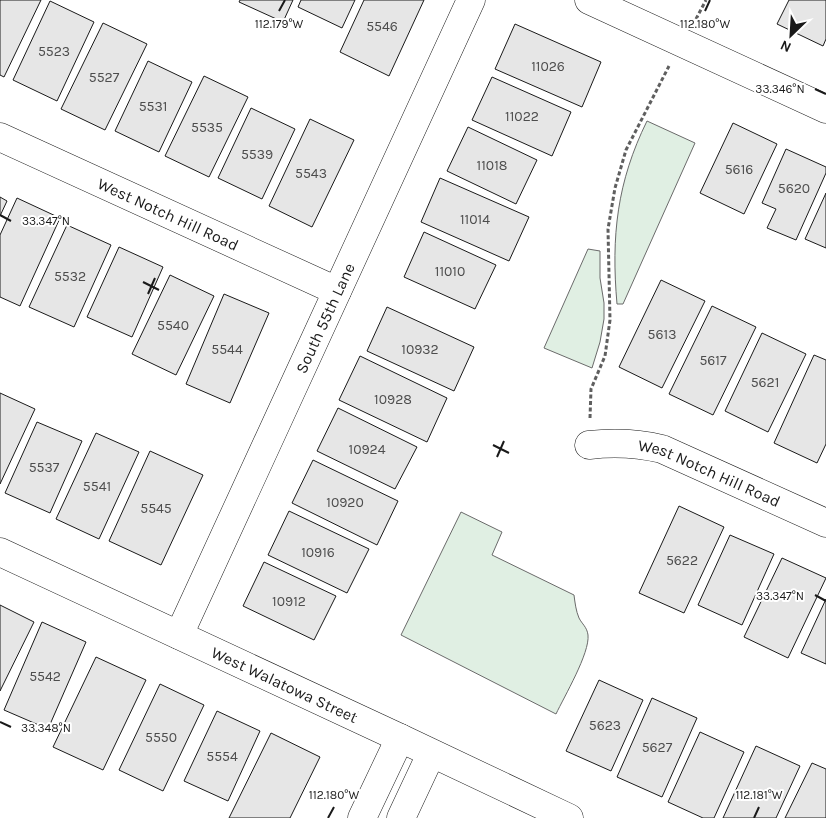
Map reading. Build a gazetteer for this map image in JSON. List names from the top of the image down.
{
  "streets": {
    "street": ["West Notch Hill Road", "South 55th Lane", "West Walatowa Street"]
  },
  "crossings": [
    ["West Notch Hill Road", "South 55th Lane"],
    ["South 55th Lane", "West Walatowa Street"]
  ],
  "house_numbers": [
    "5546",
    "5523",
    "11026",
    "5527",
    "5531",
    "11022",
    "5535",
    "5539",
    "11018",
    "5616",
    "5543",
    "5620",
    "11014",
    "11010",
    "5532",
    "5540",
    "5613",
    "5544",
    "10932",
    "5617",
    "5621",
    "10928",
    "10924",
    "5537",
    "5541",
    "10920",
    "5545",
    "10916",
    "5622",
    "10912",
    "5542",
    "5623",
    "5550",
    "5627",
    "5554"
  ],
  "north": "bottom left",
  "coordinates": [
    "112.179°W",
    "112.180°W",
    "33.346°N",
    "33.347°N",
    "33.348°N",
    "112.181°W"
  ]
}
